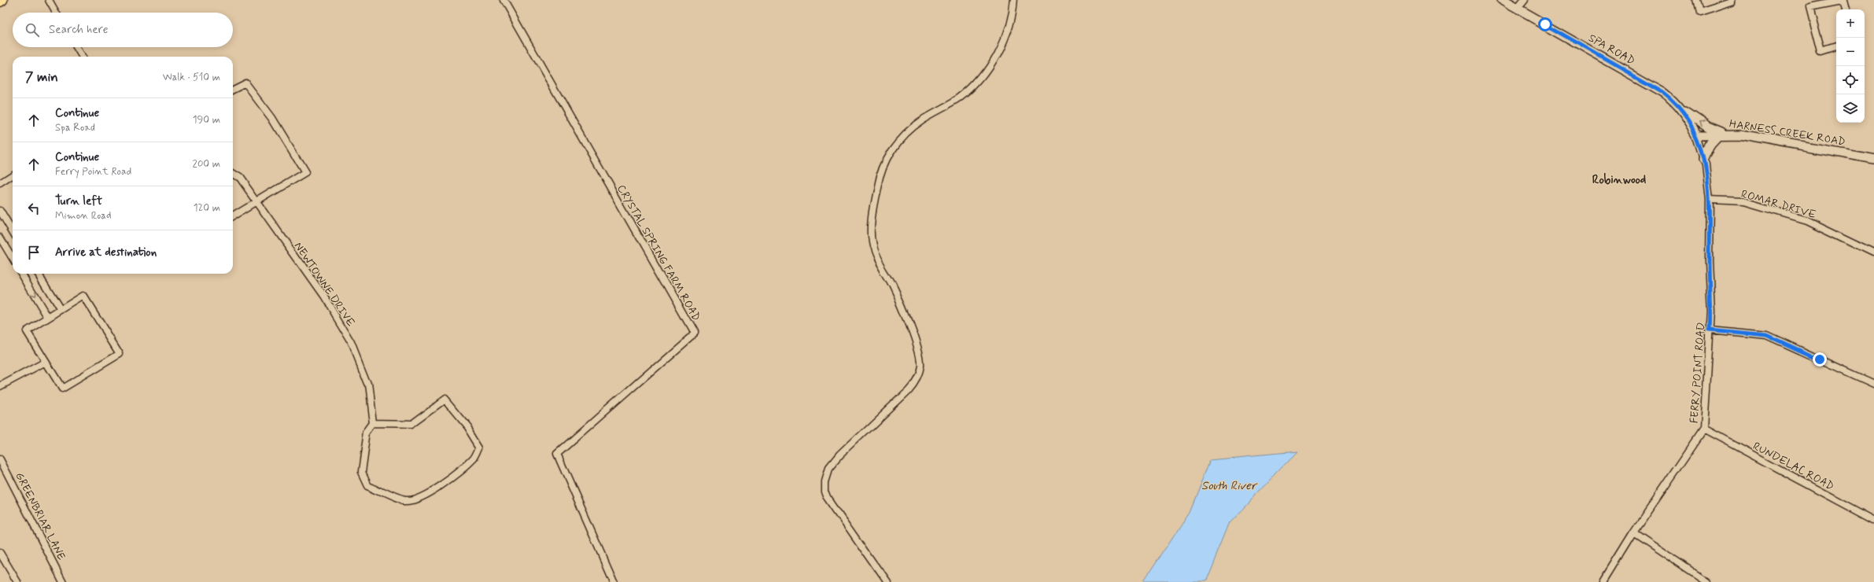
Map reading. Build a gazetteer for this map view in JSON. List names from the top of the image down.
{
  "streets": {
    "street": [
      "SPA ROAD",
      "HARNESS CREEK ROAD",
      "ROMAR DRIVE",
      "CRYSTAL SPRING FARM ROAD",
      "NEWTOWNE DRIVE",
      "FERRY POINT ROAD",
      "RUNDELAC ROAD",
      "GREENBRIAR LANE"
    ]
  },
  "crossings": [
    ["SPA ROAD", "HARNESS CREEK ROAD"],
    ["SPA ROAD", "FERRY POINT ROAD"],
    ["HARNESS CREEK ROAD", "FERRY POINT ROAD"],
    ["ROMAR DRIVE", "FERRY POINT ROAD"],
    ["FERRY POINT ROAD", "RUNDELAC ROAD"]
  ],
  "districts": ["Robinwood"],
  "water": ["South River"],
  "page": {
    "map_buttons": ["+", "−"],
    "search": "Search here",
    "heading": ["7 min", "Walk · 510 m"],
    "list": [
      ["Continue", "Spa Road", "190 m"],
      ["Continue", "Ferry Point Road", "200 m"],
      ["Turn left", "Mimon Road", "120 m"],
      "Arrive at destination"
    ]
  }
}
